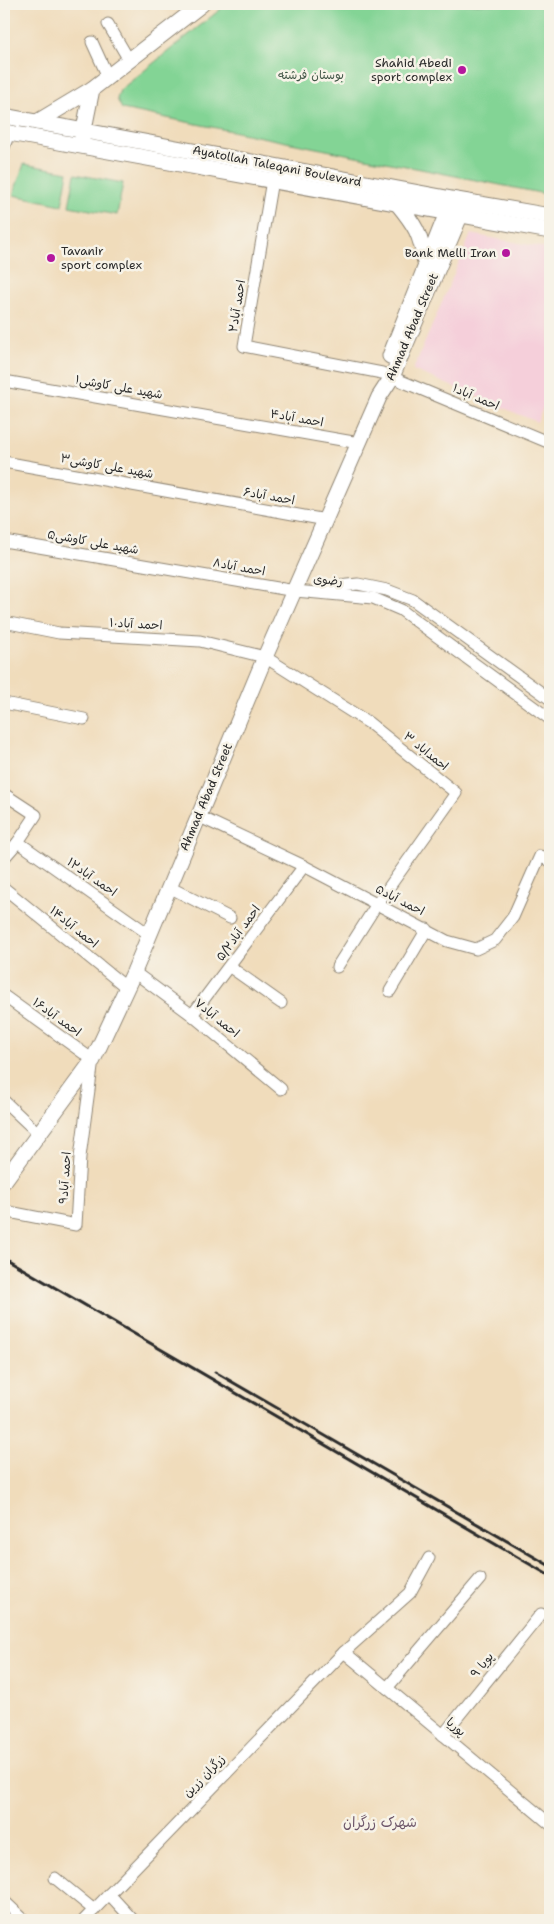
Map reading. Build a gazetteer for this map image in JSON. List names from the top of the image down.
{
  "streets": {
    "main road": ["Ayatollah Taleqani Boulevard", "Ahmad Abad Street"],
    "street": [
      "احمد آباد۲",
      "شهید علی کاوشی۱",
      "احمد آباد۱",
      "احمد آباد۴",
      "شهید علی کاوشی۳",
      "احمد آباد۶",
      "شهید علی کاوشی۵",
      "احمد آباد۸",
      "رضوی",
      "احمد آباد۱۰",
      "احمداباد ۳",
      "احمد آباد۱۲",
      "احمد آباد۵",
      "احمد آباد۱۴",
      "احمد آباد۵/۲",
      "احمد آباد۱۶",
      "احمد آباد۷",
      "احمد آباد۹",
      "پویا ۹",
      "پوریا",
      "زرگران زرین"
    ]
  },
  "crossings": [
    ["Ayatollah Taleqani Boulevard", "احمد آباد۲"],
    ["Ayatollah Taleqani Boulevard", "Ahmad Abad Street"],
    ["احمد آباد۲", "Ahmad Abad Street"],
    ["احمد آباد۲", "احمد آباد۱"],
    ["Ahmad Abad Street", "احمد آباد۱"],
    ["Ahmad Abad Street", "احمد آباد۴"],
    ["Ahmad Abad Street", "احمد آباد۶"],
    ["Ahmad Abad Street", "احمد آباد۸"],
    ["Ahmad Abad Street", "رضوی"],
    ["Ahmad Abad Street", "احمد آباد۱۰"],
    ["Ahmad Abad Street", "احمداباد ۳"],
    ["Ahmad Abad Street", "احمد آباد۱۲"],
    ["Ahmad Abad Street", "احمد آباد۵"],
    ["Ahmad Abad Street", "احمد آباد۱۴"],
    ["Ahmad Abad Street", "احمد آباد۱۶"],
    ["Ahmad Abad Street", "احمد آباد۷"],
    ["Ahmad Abad Street", "احمد آباد۹"],
    ["شهید علی کاوشی۱", "احمد آباد۴"],
    ["شهید علی کاوشی۳", "احمد آباد۶"],
    ["شهید علی کاوشی۵", "احمد آباد۸"],
    ["احمد آباد۸", "رضوی"],
    ["احمد آباد۱۰", "احمداباد ۳"],
    ["احمداباد ۳", "احمد آباد۵"],
    ["احمد آباد۵", "احمد آباد۵/۲"],
    ["احمد آباد۵/۲", "احمد آباد۷"],
    ["احمد آباد۱۶", "احمد آباد۹"],
    ["پویا ۹", "پوریا"],
    ["پوریا", "زرگران زرین"]
  ],
  "districts": ["شهرک زرگران"],
  "parks": ["بوستان فرشته"],
  "places": ["Shahid Abedi sport complex", "Bank Melli Iran", "Tavanir sport complex"]
}
